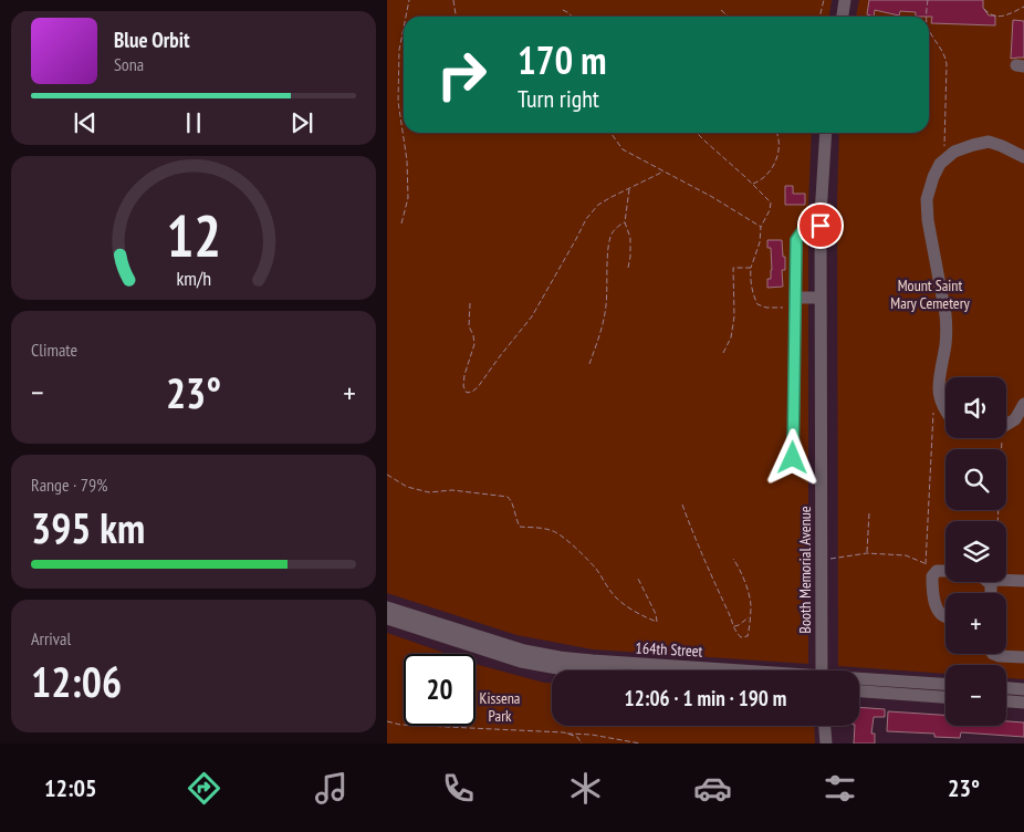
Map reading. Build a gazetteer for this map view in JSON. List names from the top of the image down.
{
  "streets": {
    "street": ["Booth Memorial Avenue", "164th Street"]
  },
  "parks": ["Mount Saint Mary Cemetery", "Kissena Park"],
  "page": {
    "turn": ["170 m", "Turn right"],
    "song": ["Blue Orbit", "Sona"],
    "tile": [
      "Climate",
      ["Range · 79%", "395 km"],
      ["Arrival", "12:06"]
    ],
    "heat": ["−", "23°", "+"],
    "map_buttons": ["+", "−"],
    "limit": "20",
    "trip": "12:06 · 1 min · 190 m",
    "tabs": ["12:05", "23°"],
    "gauge": ["12", "km/h"]
  }
}
